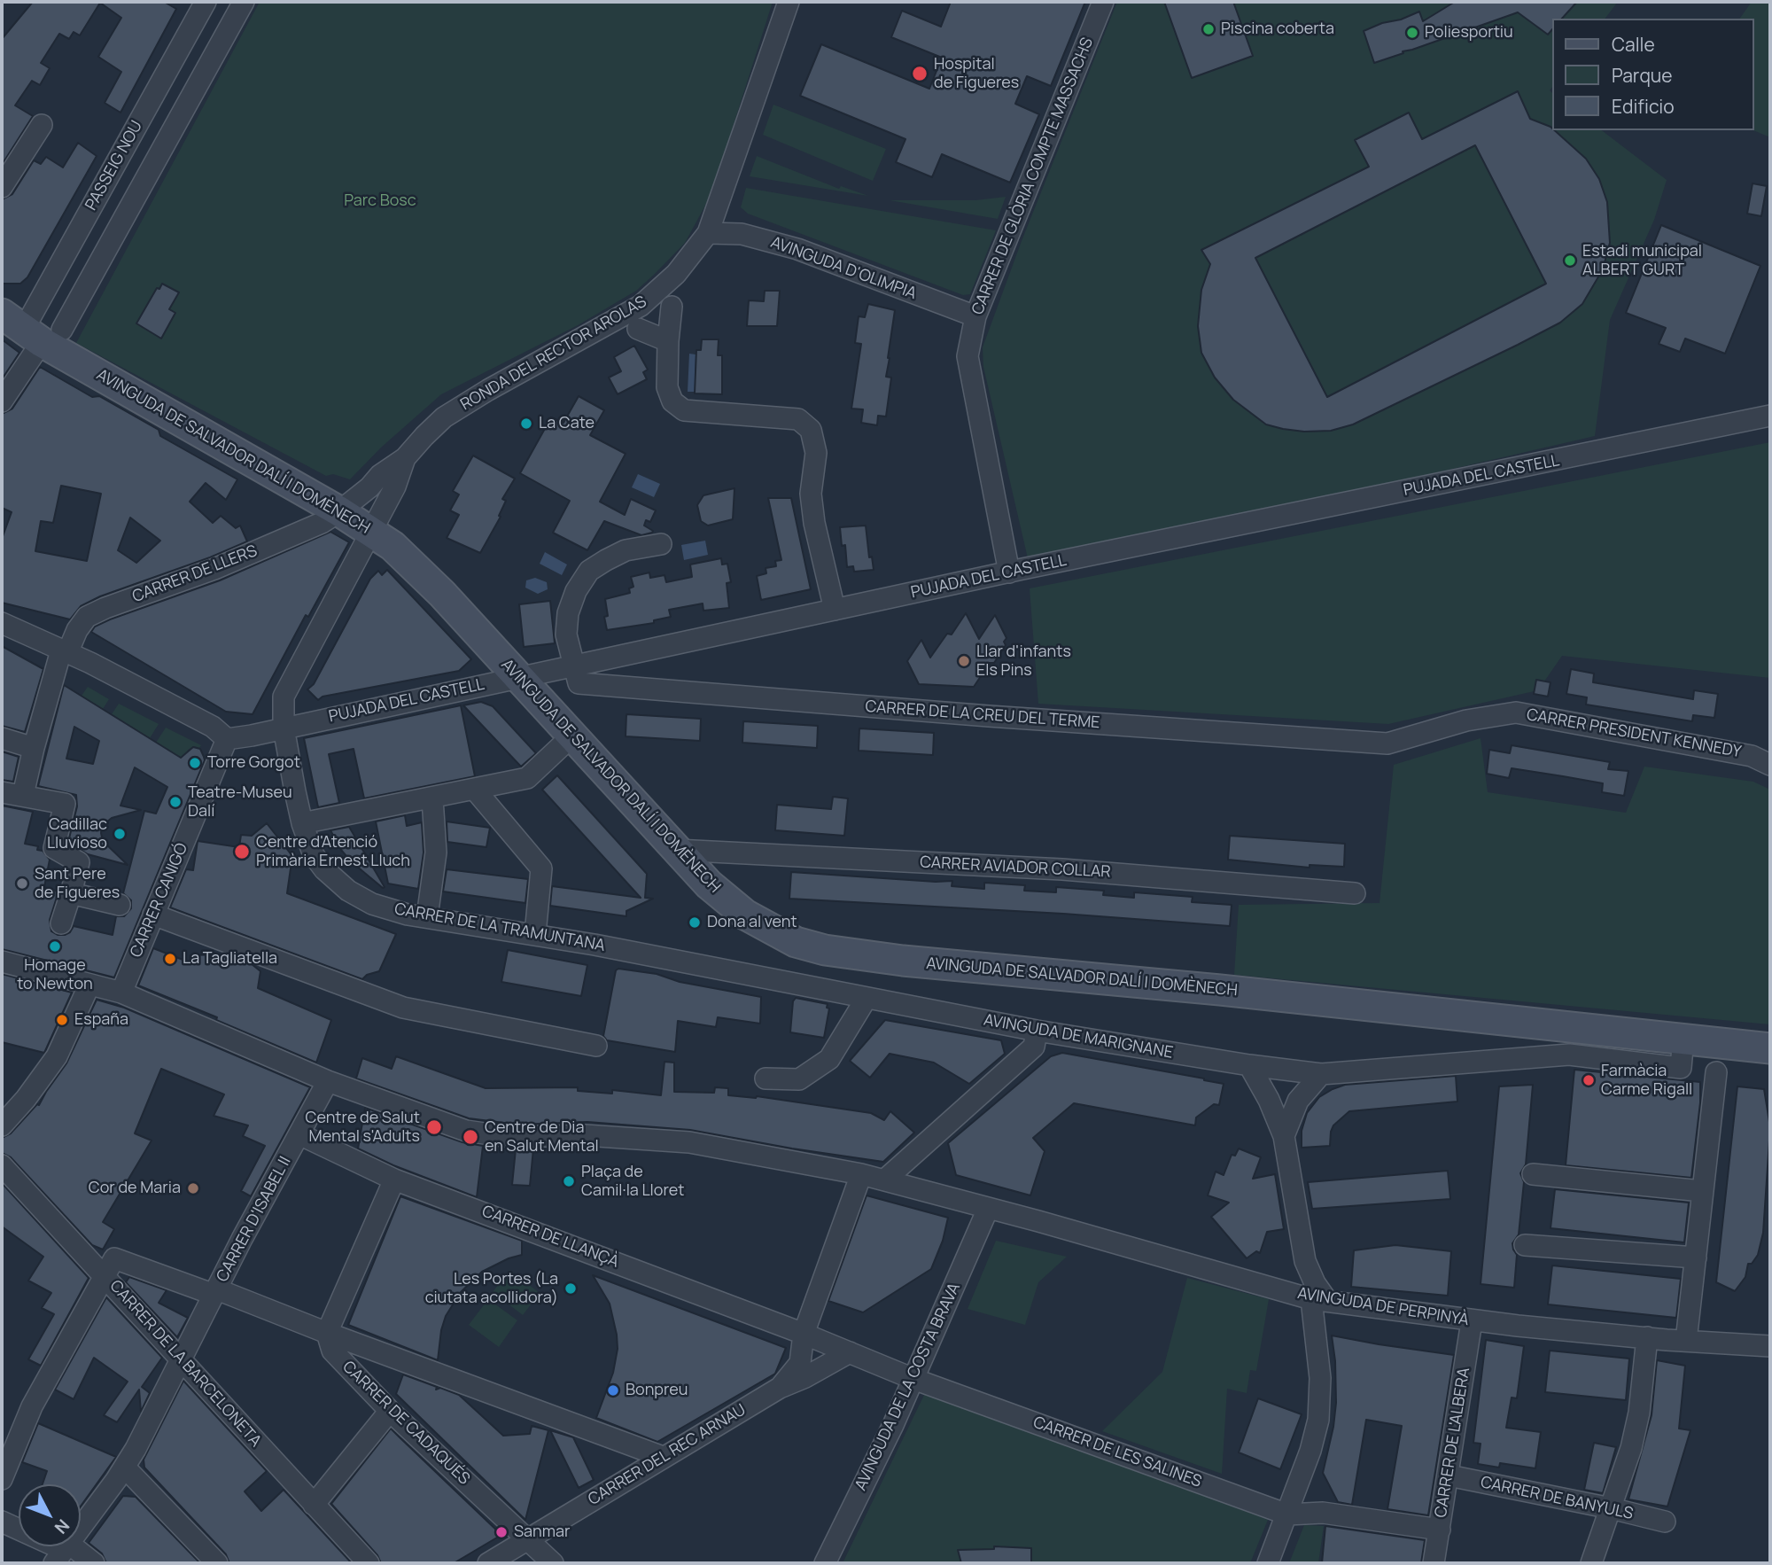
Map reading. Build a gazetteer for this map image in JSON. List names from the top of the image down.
{
  "streets": {
    "main road": ["AVINGUDA DE SALVADOR DALÍ I DOMÈNECH"],
    "street": [
      "PASSEIG NOU",
      "CARRER DE GLÒRIA COMPTE MASSACHS",
      "AVINGUDA D'OLIMPIA",
      "RONDA DEL RECTOR AROLAS",
      "PUJADA DEL CASTELL",
      "CARRER DE LLERS",
      "CARRER DE LA CREU DEL TERME",
      "CARRER PRESIDENT KENNEDY",
      "CARRER AVIADOR COLLAR",
      "CARRER CANIGÓ",
      "CARRER DE LA TRAMUNTANA",
      "AVINGUDA DE MARIGNANE",
      "CARRER D'ISABEL II",
      "CARRER DE LLANÇÀ",
      "AVINGUDA DE PERPINYÀ",
      "CARRER DE LA BARCELONETA",
      "AVINGUDA DE LA COSTA BRAVA",
      "CARRER DE CADAQUÉS",
      "CARRER DE L'ALBERA",
      "CARRER DE LES SALINES",
      "CARRER DEL REC ARNAU",
      "CARRER DE BANYULS"
    ]
  },
  "crossings": [
    ["PASSEIG NOU", "AVINGUDA DE SALVADOR DALÍ I DOMÈNECH"],
    ["CARRER DE GLÒRIA COMPTE MASSACHS", "AVINGUDA D'OLIMPIA"],
    ["CARRER DE GLÒRIA COMPTE MASSACHS", "PUJADA DEL CASTELL"],
    ["AVINGUDA D'OLIMPIA", "RONDA DEL RECTOR AROLAS"],
    ["RONDA DEL RECTOR AROLAS", "AVINGUDA DE SALVADOR DALÍ I DOMÈNECH"],
    ["RONDA DEL RECTOR AROLAS", "PUJADA DEL CASTELL"],
    ["RONDA DEL RECTOR AROLAS", "CARRER DE LLERS"],
    ["RONDA DEL RECTOR AROLAS", "CARRER DE LA TRAMUNTANA"],
    ["AVINGUDA DE SALVADOR DALÍ I DOMÈNECH", "PUJADA DEL CASTELL"],
    ["AVINGUDA DE SALVADOR DALÍ I DOMÈNECH", "CARRER DE LLERS"],
    ["AVINGUDA DE SALVADOR DALÍ I DOMÈNECH", "CARRER AVIADOR COLLAR"],
    ["AVINGUDA DE SALVADOR DALÍ I DOMÈNECH", "AVINGUDA DE MARIGNANE"],
    ["PUJADA DEL CASTELL", "CARRER DE LA CREU DEL TERME"],
    ["PUJADA DEL CASTELL", "CARRER CANIGÓ"],
    ["PUJADA DEL CASTELL", "CARRER DE LA TRAMUNTANA"],
    ["CARRER DE LA CREU DEL TERME", "CARRER PRESIDENT KENNEDY"],
    ["CARRER CANIGÓ", "AVINGUDA DE PERPINYÀ"],
    ["CARRER DE LA TRAMUNTANA", "AVINGUDA DE MARIGNANE"],
    ["CARRER D'ISABEL II", "CARRER DE LLANÇÀ"],
    ["CARRER D'ISABEL II", "AVINGUDA DE PERPINYÀ"],
    ["CARRER D'ISABEL II", "CARRER DE LA BARCELONETA"],
    ["CARRER DE LLANÇÀ", "CARRER DE LES SALINES"],
    ["AVINGUDA DE PERPINYÀ", "AVINGUDA DE LA COSTA BRAVA"],
    ["AVINGUDA DE PERPINYÀ", "CARRER DE L'ALBERA"],
    ["AVINGUDA DE LA COSTA BRAVA", "CARRER DE LES SALINES"],
    ["CARRER DE CADAQUÉS", "CARRER DEL REC ARNAU"],
    ["CARRER DE L'ALBERA", "CARRER DE LES SALINES"],
    ["CARRER DE L'ALBERA", "CARRER DE BANYULS"],
    ["CARRER DE LES SALINES", "CARRER DEL REC ARNAU"]
  ],
  "parks": ["Parc Bosc"],
  "places": [
    "Piscina coberta",
    "Poliesportiu",
    "Hospital de Figueres",
    "Estadi municipal ALBERT GURT",
    "La Cate",
    "Llar d'infants Els Pins",
    "Torre Gorgot",
    "Teatre-Museu Dalí",
    "Cadillac Lluvioso",
    "Centre d'Atenció Primària Ernest Lluch",
    "Sant Pere de Figueres",
    "Dona al vent",
    "Homage to Newton",
    "La Tagliatella",
    "España",
    "Farmàcia Carme Rigall",
    "Centre de Salut Mental s'Adults",
    "Centre de Dia en Salut Mental",
    "Plaça de Camil·la Lloret",
    "Cor de Maria",
    "Les Portes (La ciutata acollidora)",
    "Bonpreu",
    "Sanmar"
  ],
  "legend": ["Calle", "Parque", "Edificio"],
  "north": "bottom right"
}
